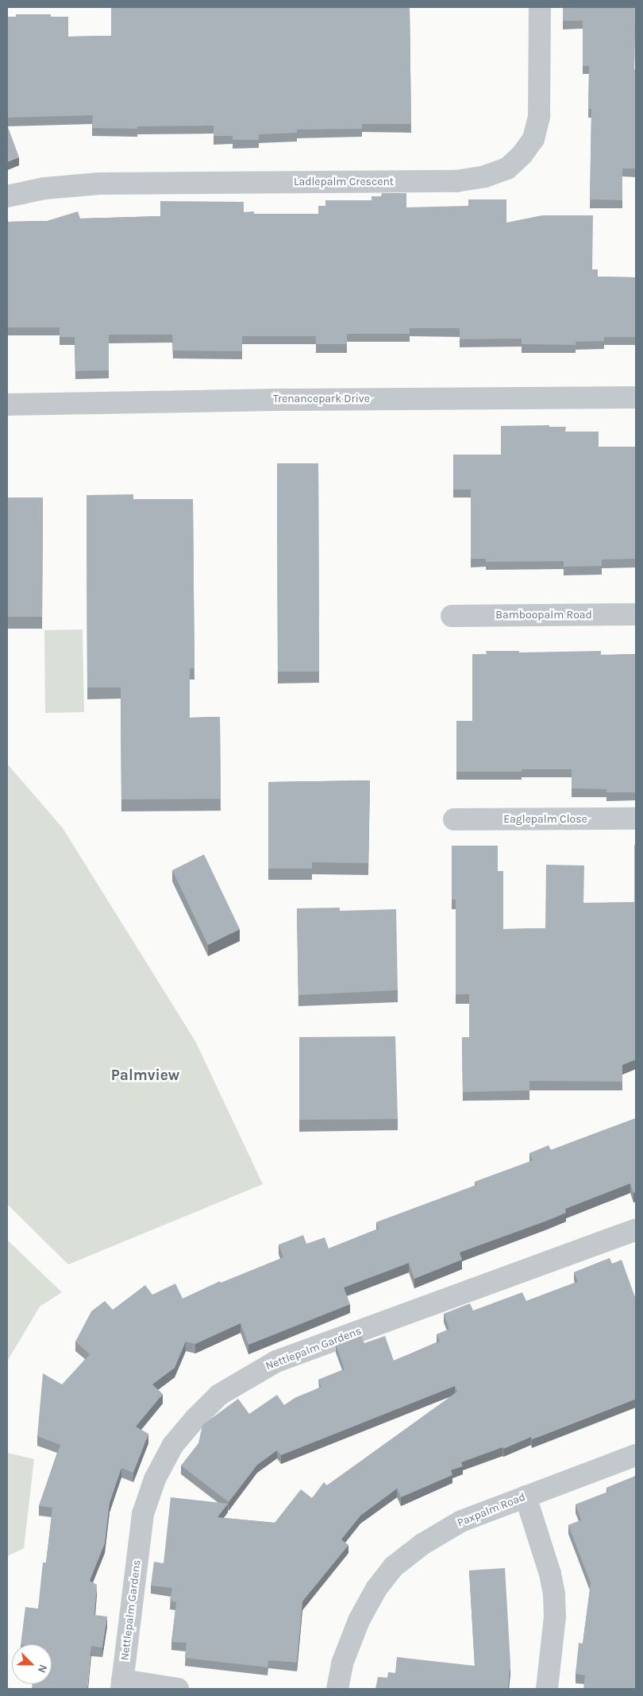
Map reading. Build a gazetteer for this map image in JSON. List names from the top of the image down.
{
  "streets": {
    "street": [
      "Ladlepalm Crescent",
      "Trenancepark Drive",
      "Bamboopalm Road",
      "Eaglepalm Close",
      "Nettlepalm Gardens",
      "Paxpalm Road"
    ]
  },
  "districts": ["Palmview"],
  "north": "bottom right"
}
